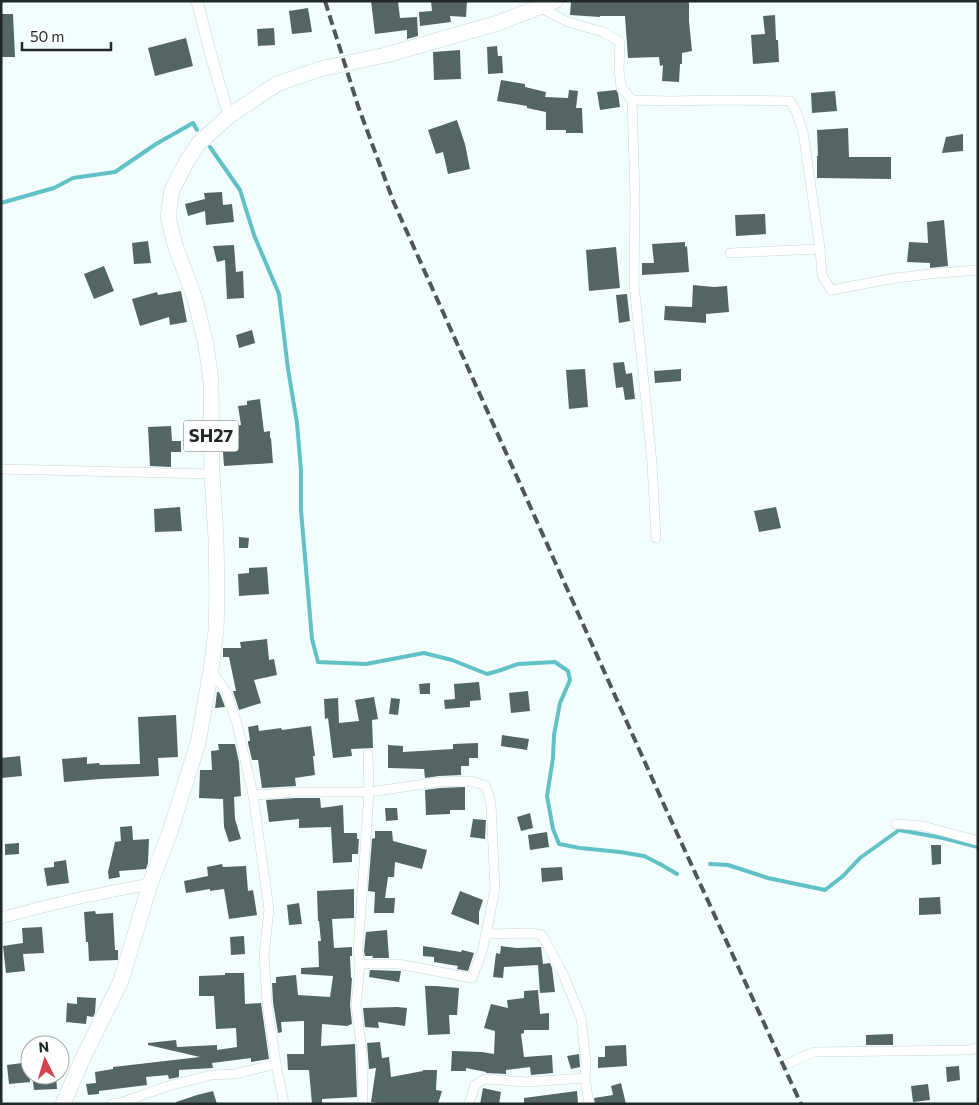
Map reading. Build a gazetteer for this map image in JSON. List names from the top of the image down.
{
  "streets": {
    "main road": ["SH27"]
  },
  "scale_bar": "50 m",
  "north": "top"
}
